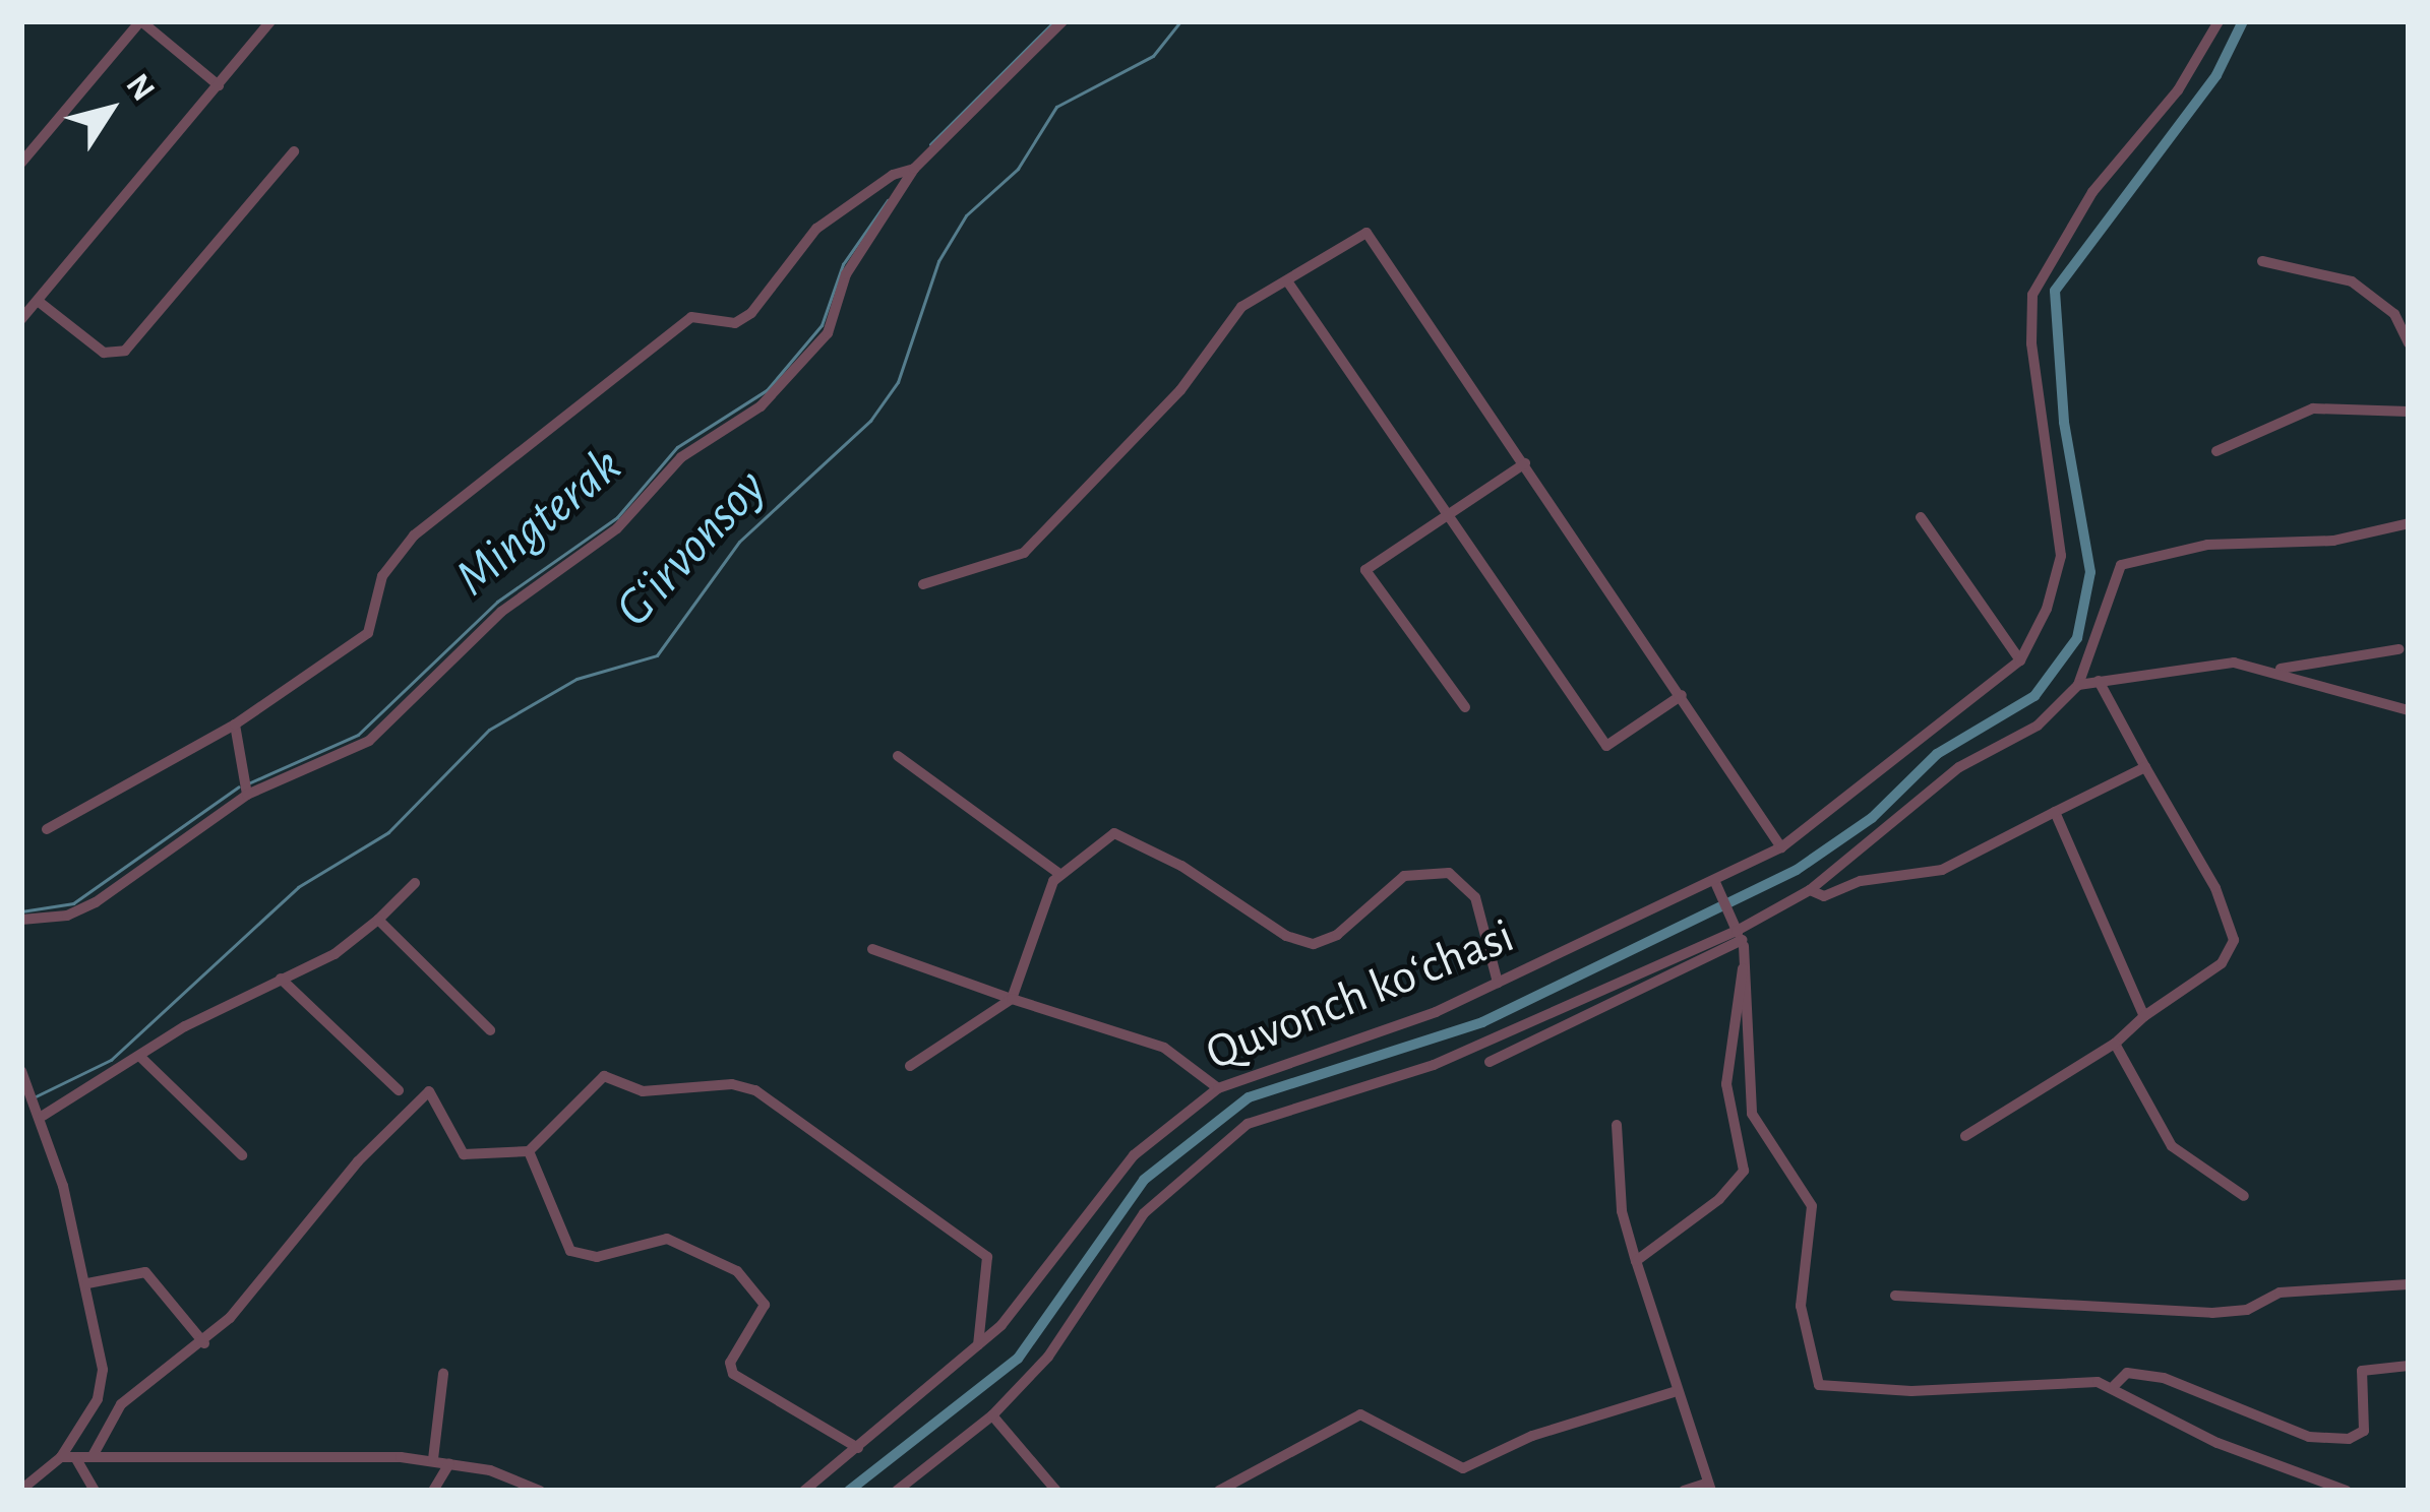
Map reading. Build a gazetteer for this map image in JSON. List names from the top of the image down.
{
  "streets": {
    "street": ["Quvonch koʻchasi"]
  },
  "water": ["Mingterak", "G‘irvonsoy"],
  "north": "top right"
}
